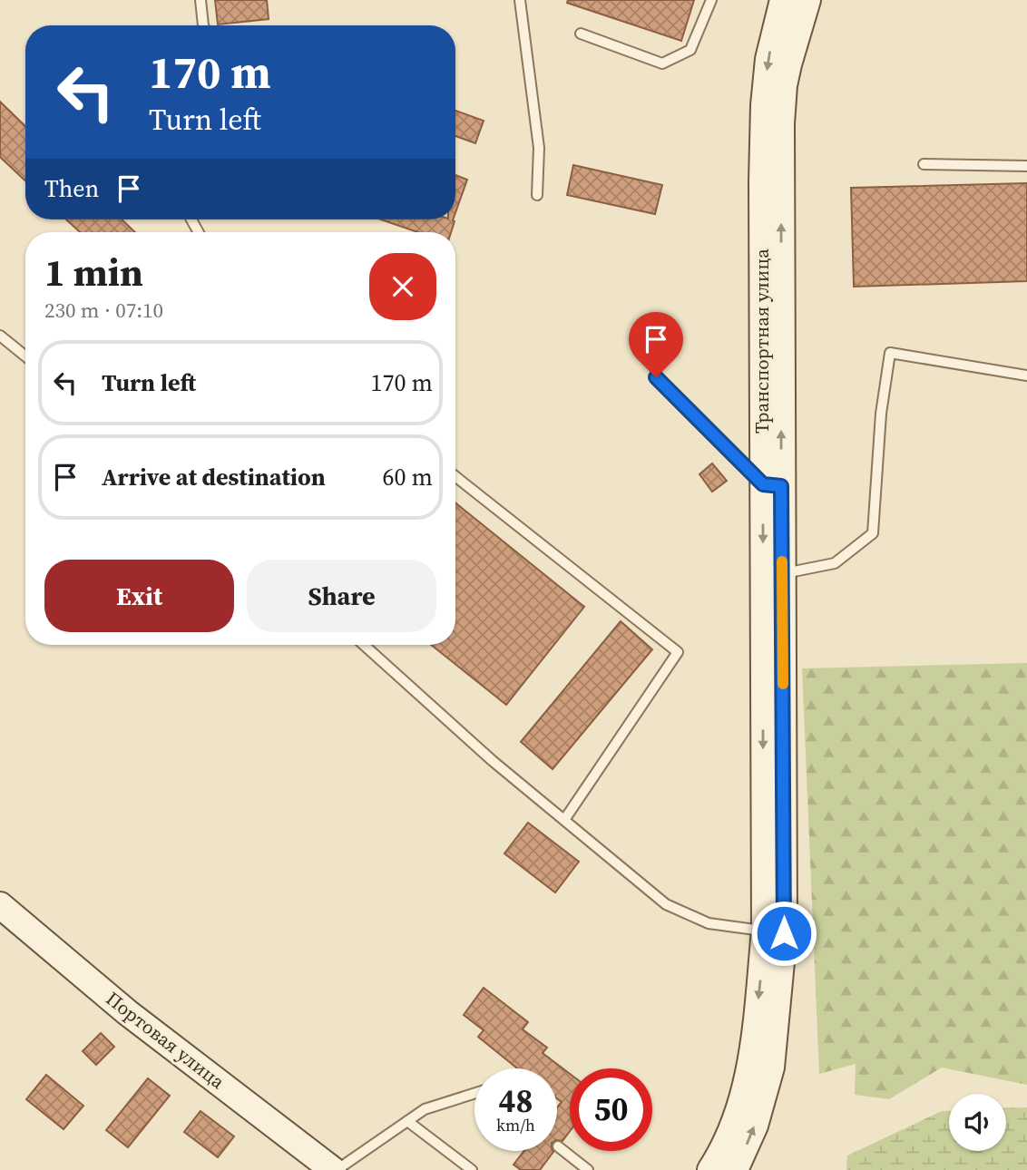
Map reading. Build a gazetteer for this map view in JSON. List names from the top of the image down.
{
  "streets": {
    "main road": ["Транспортная улица", "Портовая улица"]
  },
  "page": {
    "turn": ["170 m", "Turn left"],
    "then": "Then",
    "heading": ["1 min", "230 m · 07:10"],
    "list": [
      {
        "name": "Turn left",
        "value": "170 m"
      },
      {
        "name": "Arrive at destination",
        "value": "60 m"
      }
    ],
    "buttons": ["Exit", "Share"],
    "speed": "48 km/h",
    "limit": "50"
  }
}
